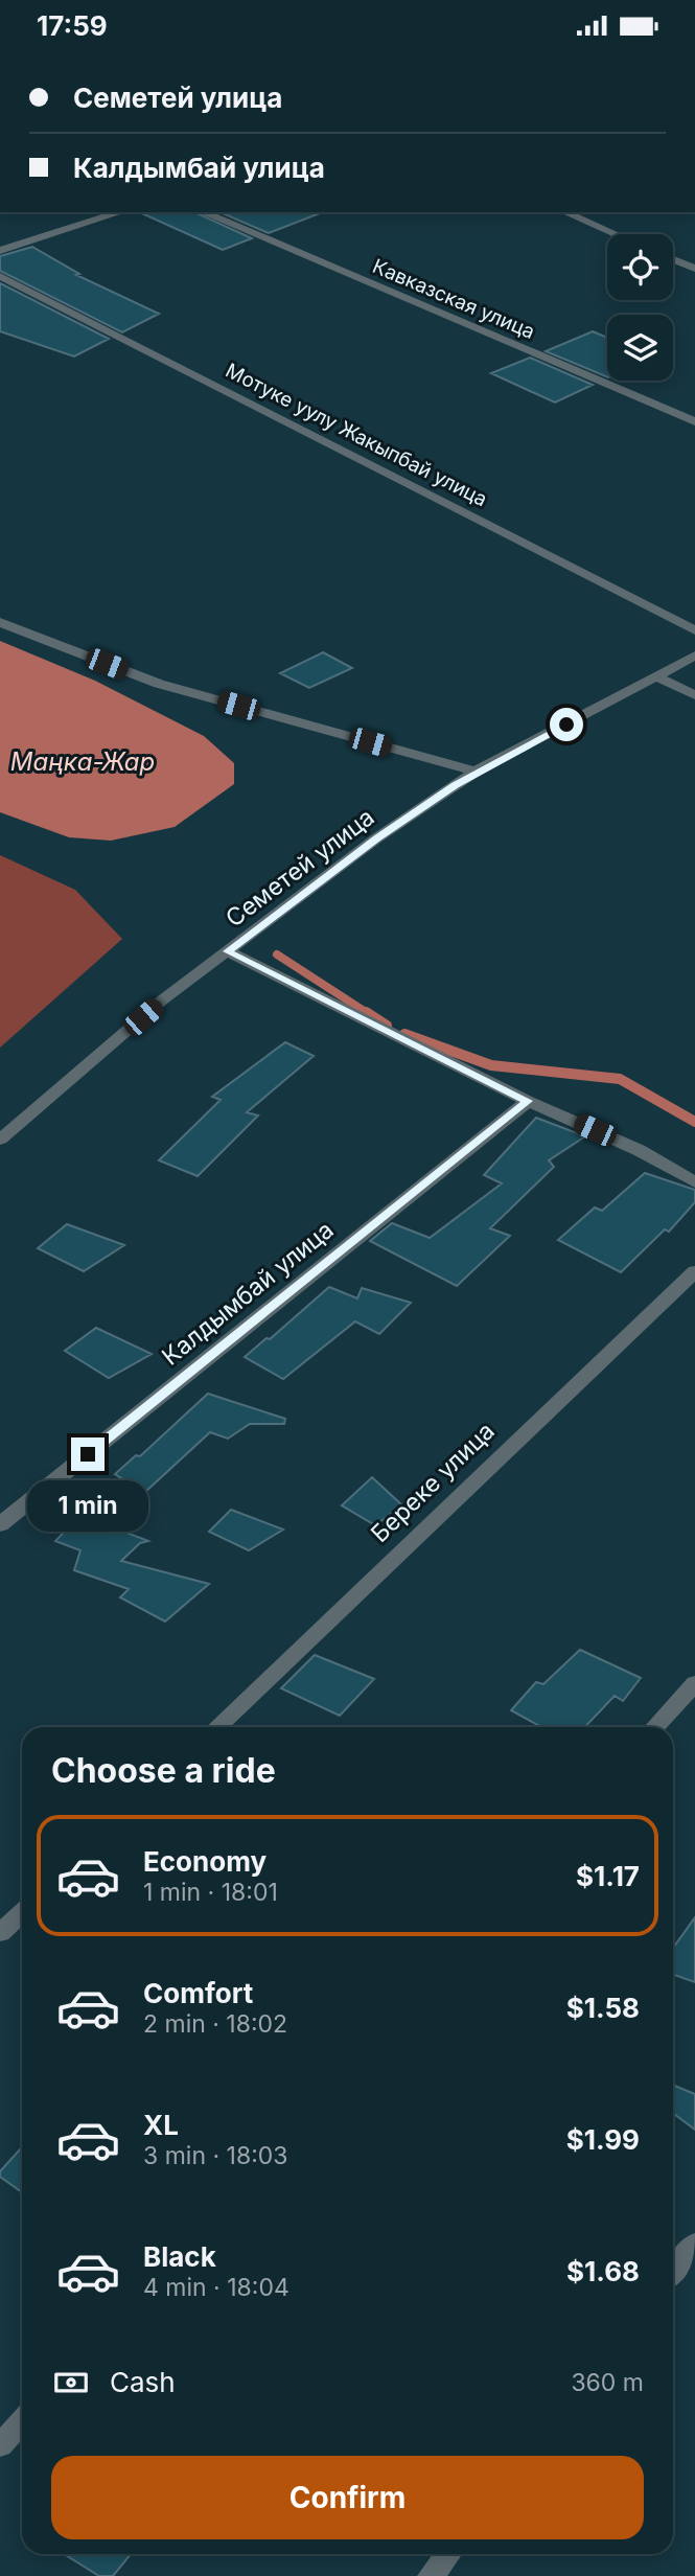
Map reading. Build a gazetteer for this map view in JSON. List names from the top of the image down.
{
  "streets": {
    "street": [
      "Кавказская улица",
      "Мотуке уулу Жакыпбай улица",
      "Семетей улица",
      "Калдымбай улица",
      "Береке улица"
    ]
  },
  "water": ["Маңка-Жар"],
  "page": {
    "status": "17:59",
    "banner": ["Семетей улица", "Калдымбай улица"],
    "bubble": "1 min",
    "heading": "Choose a ride",
    "list": [
      {
        "name": "Economy",
        "note": "1 min · 18:01",
        "value": "$1.17"
      },
      {
        "name": "Comfort",
        "note": "2 min · 18:02",
        "value": "$1.58"
      },
      {
        "name": "XL",
        "note": "3 min · 18:03",
        "value": "$1.99"
      },
      {
        "name": "Black",
        "note": "4 min · 18:04",
        "value": "$1.68"
      }
    ],
    "pay": ["Cash", "360 m"],
    "buttons": "Confirm"
  }
}
